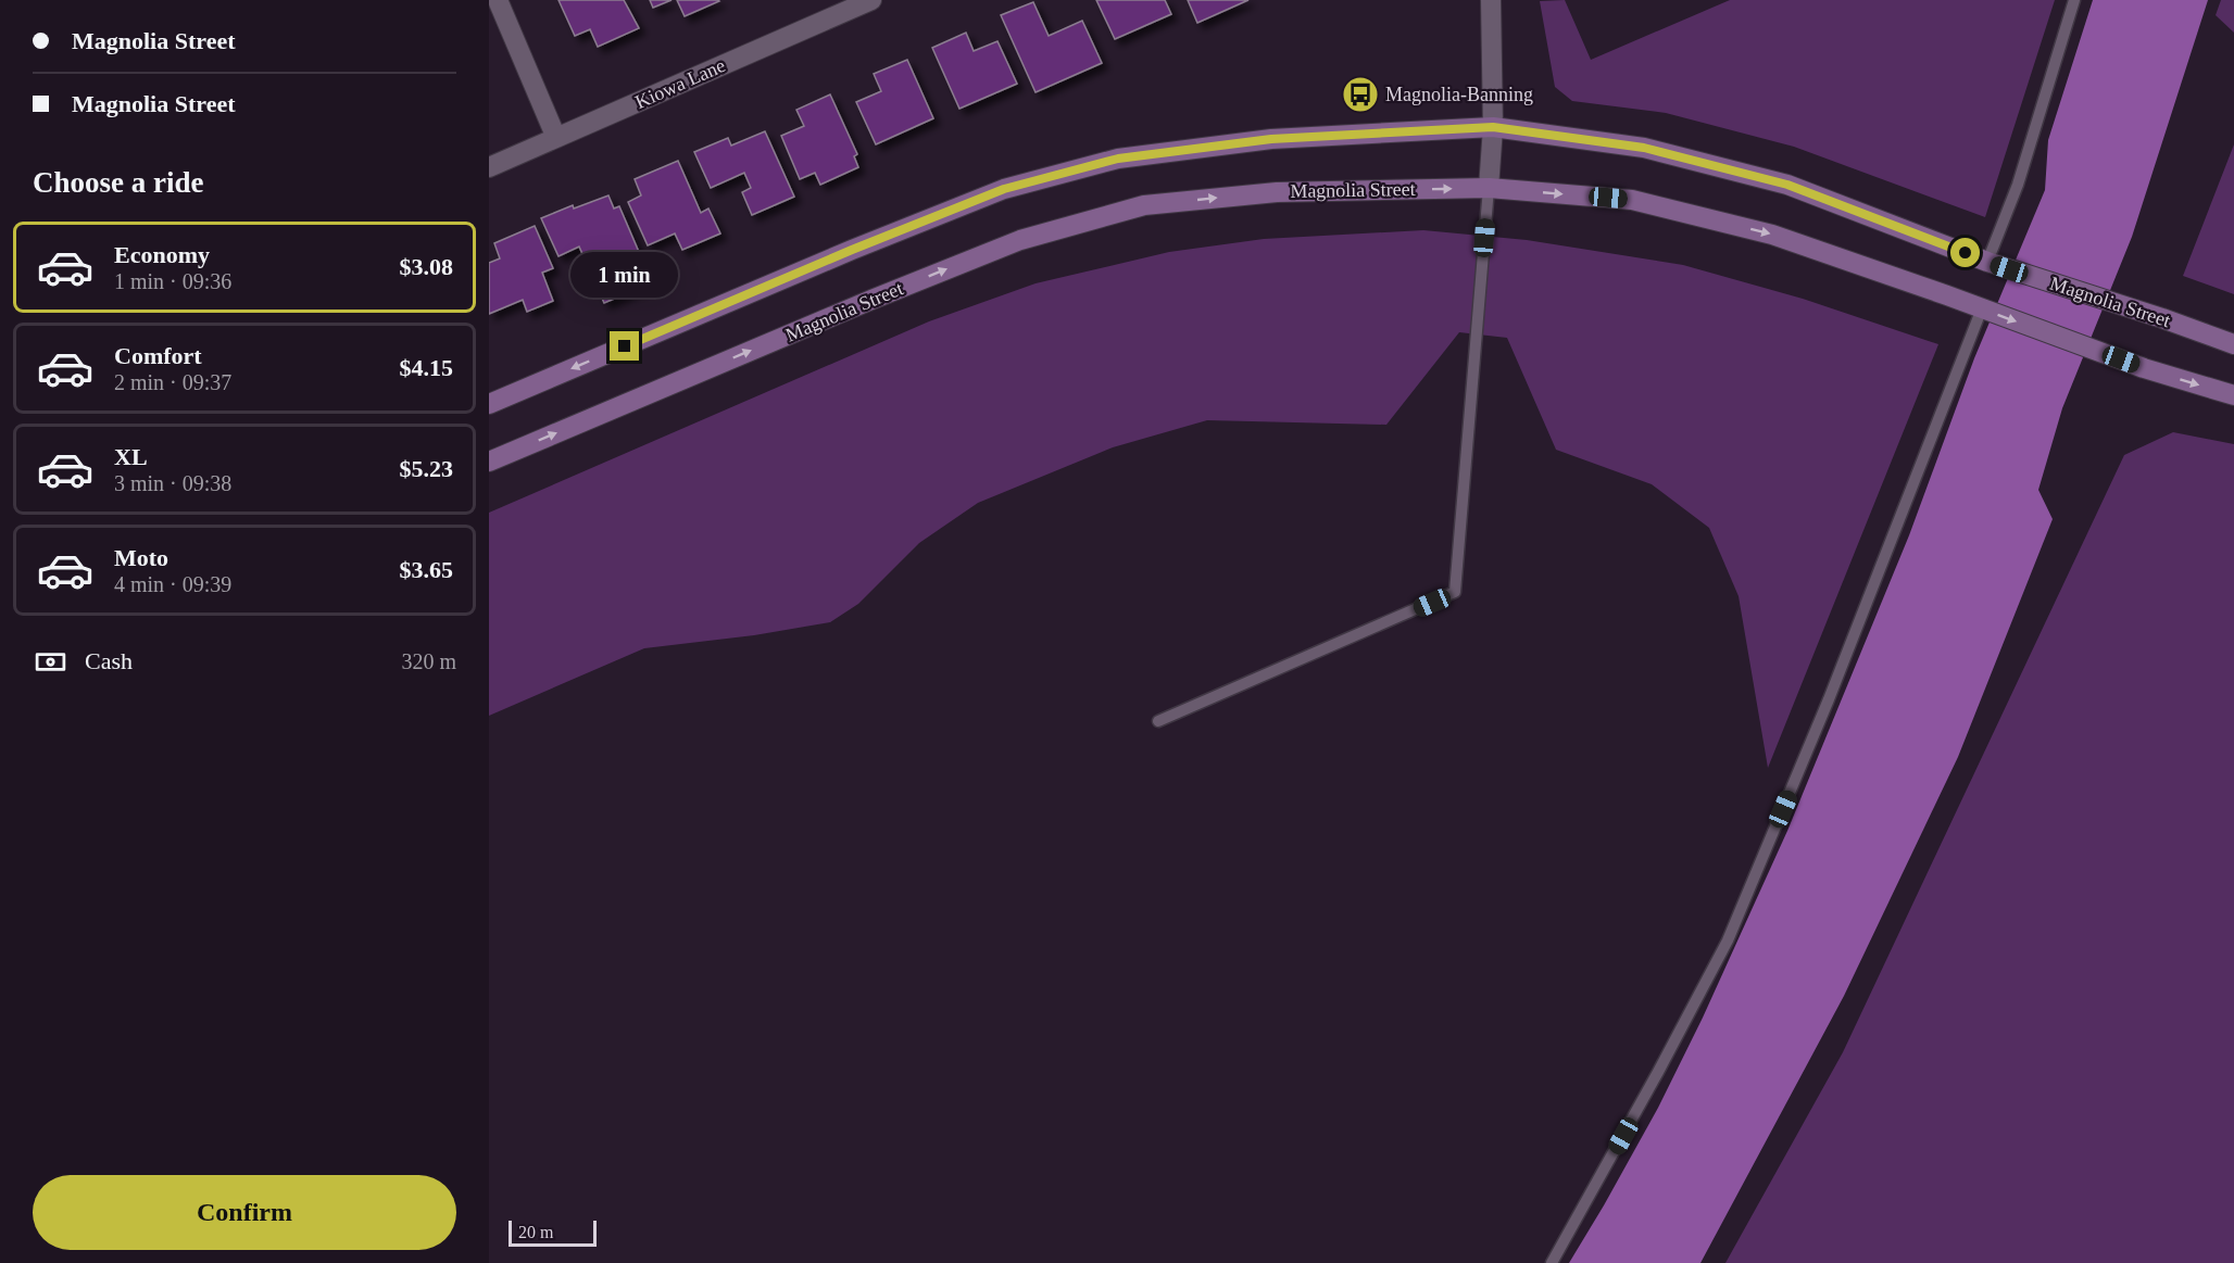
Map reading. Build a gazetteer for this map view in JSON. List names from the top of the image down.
{
  "streets": {
    "main road": ["Magnolia Street"],
    "street": ["Kiowa Lane"]
  },
  "places": {
    "bus stop": ["Magnolia-Banning"]
  },
  "scale_bar": "20 m",
  "page": {
    "banner": ["Magnolia Street", "Magnolia Street"],
    "heading": "Choose a ride",
    "list": [
      {
        "name": "Economy",
        "note": "1 min · 09:36",
        "value": "$3.08"
      },
      {
        "name": "Comfort",
        "note": "2 min · 09:37",
        "value": "$4.15"
      },
      {
        "name": "XL",
        "note": "3 min · 09:38",
        "value": "$5.23"
      },
      {
        "name": "Moto",
        "note": "4 min · 09:39",
        "value": "$3.65"
      }
    ],
    "bubble": "1 min",
    "pay": ["Cash", "320 m"],
    "buttons": "Confirm",
    "scale": "20 m"
  }
}
